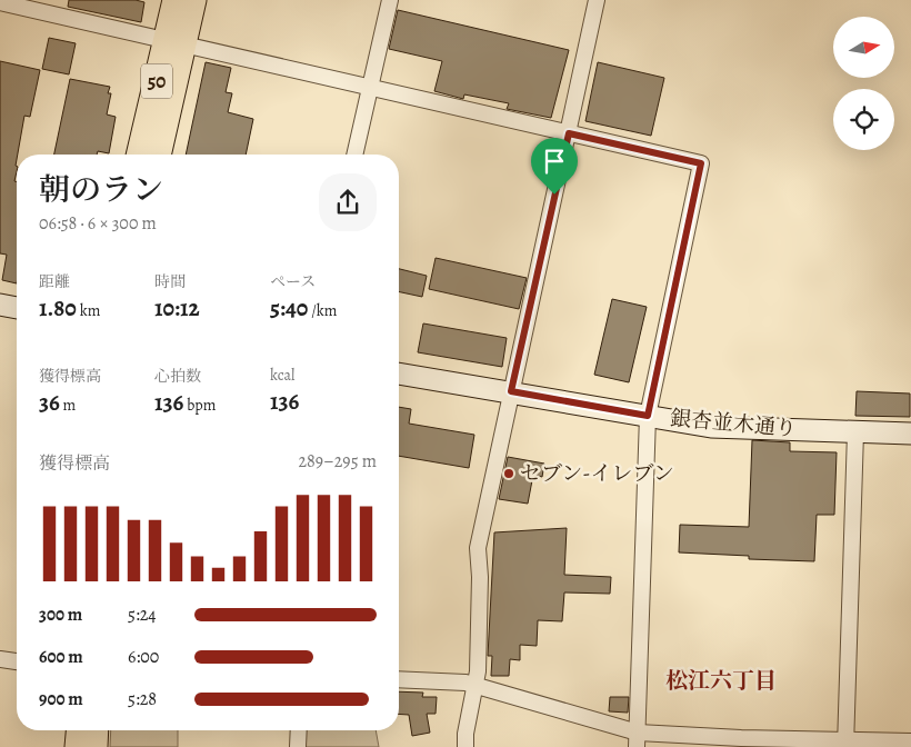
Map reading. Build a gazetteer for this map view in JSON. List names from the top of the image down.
{
  "streets": {
    "main road": ["50"],
    "street": ["銀杏並木通り"]
  },
  "districts": ["松江六丁目"],
  "places": ["セブン-イレブン"],
  "north": "right",
  "page": {
    "heading": ["朝のラン", "06:58 · 6 × 300 m"],
    "stats": [
      ["距離", "1.80 km"],
      ["時間", "10:12"],
      ["ペース", "5:40 /km"],
      ["獲得標高", "36 m"],
      ["心拍数", "136 bpm"],
      ["kcal", "136"]
    ],
    "chart": ["獲得標高", "289–295 m"],
    "list": [
      {
        "name": "300 m",
        "note": "5:24"
      },
      {
        "name": "600 m",
        "note": "6:00"
      },
      {
        "name": "900 m",
        "note": "5:28"
      }
    ]
  }
}
